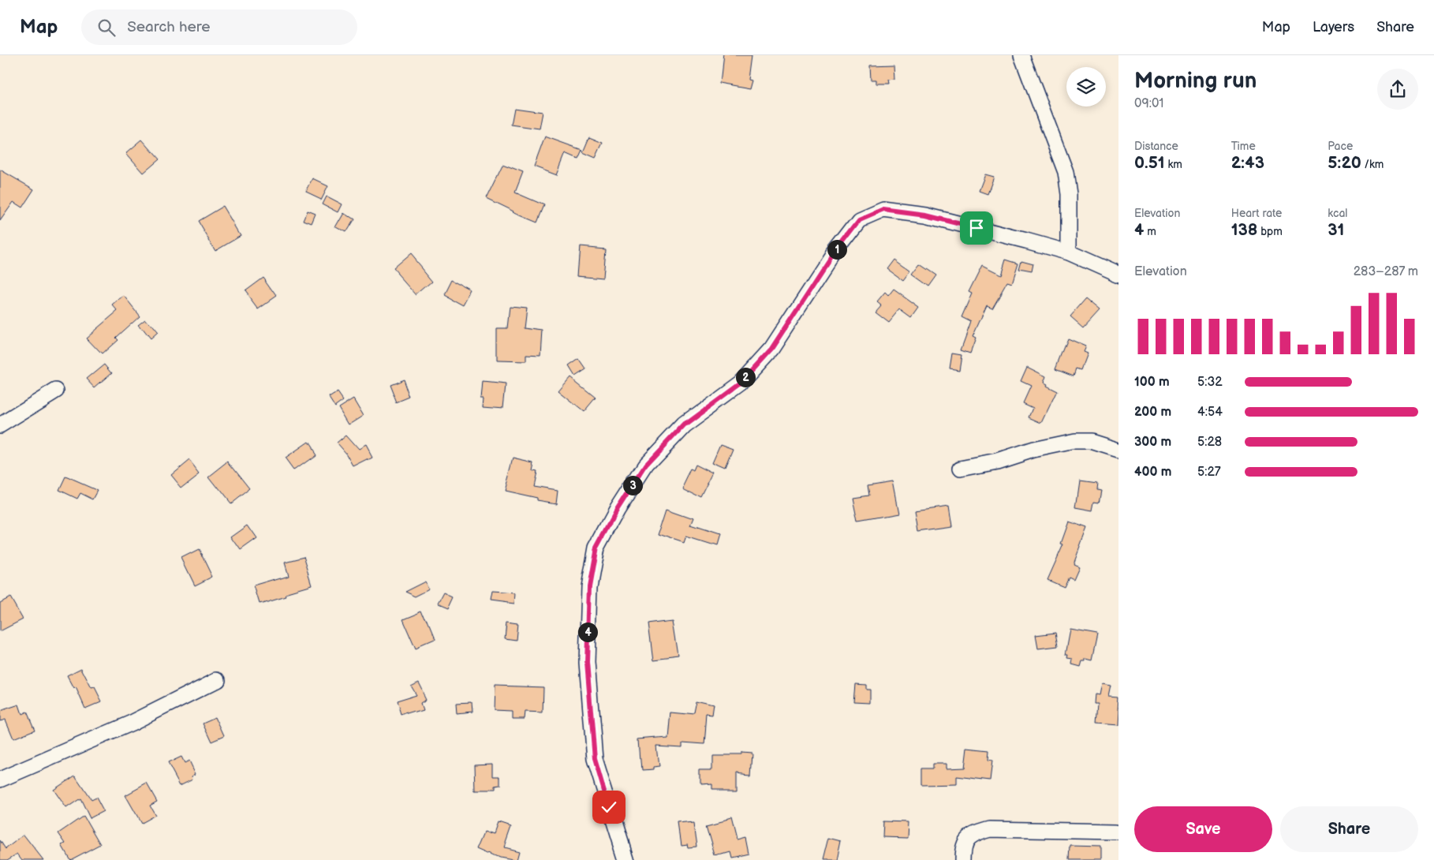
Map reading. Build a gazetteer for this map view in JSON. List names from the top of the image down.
{
  "page": {
    "header": "Map",
    "search": "Search here",
    "nav": ["Map", "Layers", "Share"],
    "heading": ["Morning run", "09:01"],
    "stats": [
      ["Distance", "0.51 km"],
      ["Time", "2:43"],
      ["Pace", "5:20 /km"],
      ["Elevation", "4 m"],
      ["Heart rate", "138 bpm"],
      ["kcal", "31"]
    ],
    "pins": [
      "1",
      "2",
      "3",
      "4"
    ],
    "chart": ["Elevation", "283–287 m"],
    "list": [
      {
        "name": "100 m",
        "note": "5:32"
      },
      {
        "name": "200 m",
        "note": "4:54"
      },
      {
        "name": "300 m",
        "note": "5:28"
      },
      {
        "name": "400 m",
        "note": "5:27"
      }
    ],
    "buttons": ["Save", "Share"]
  }
}
